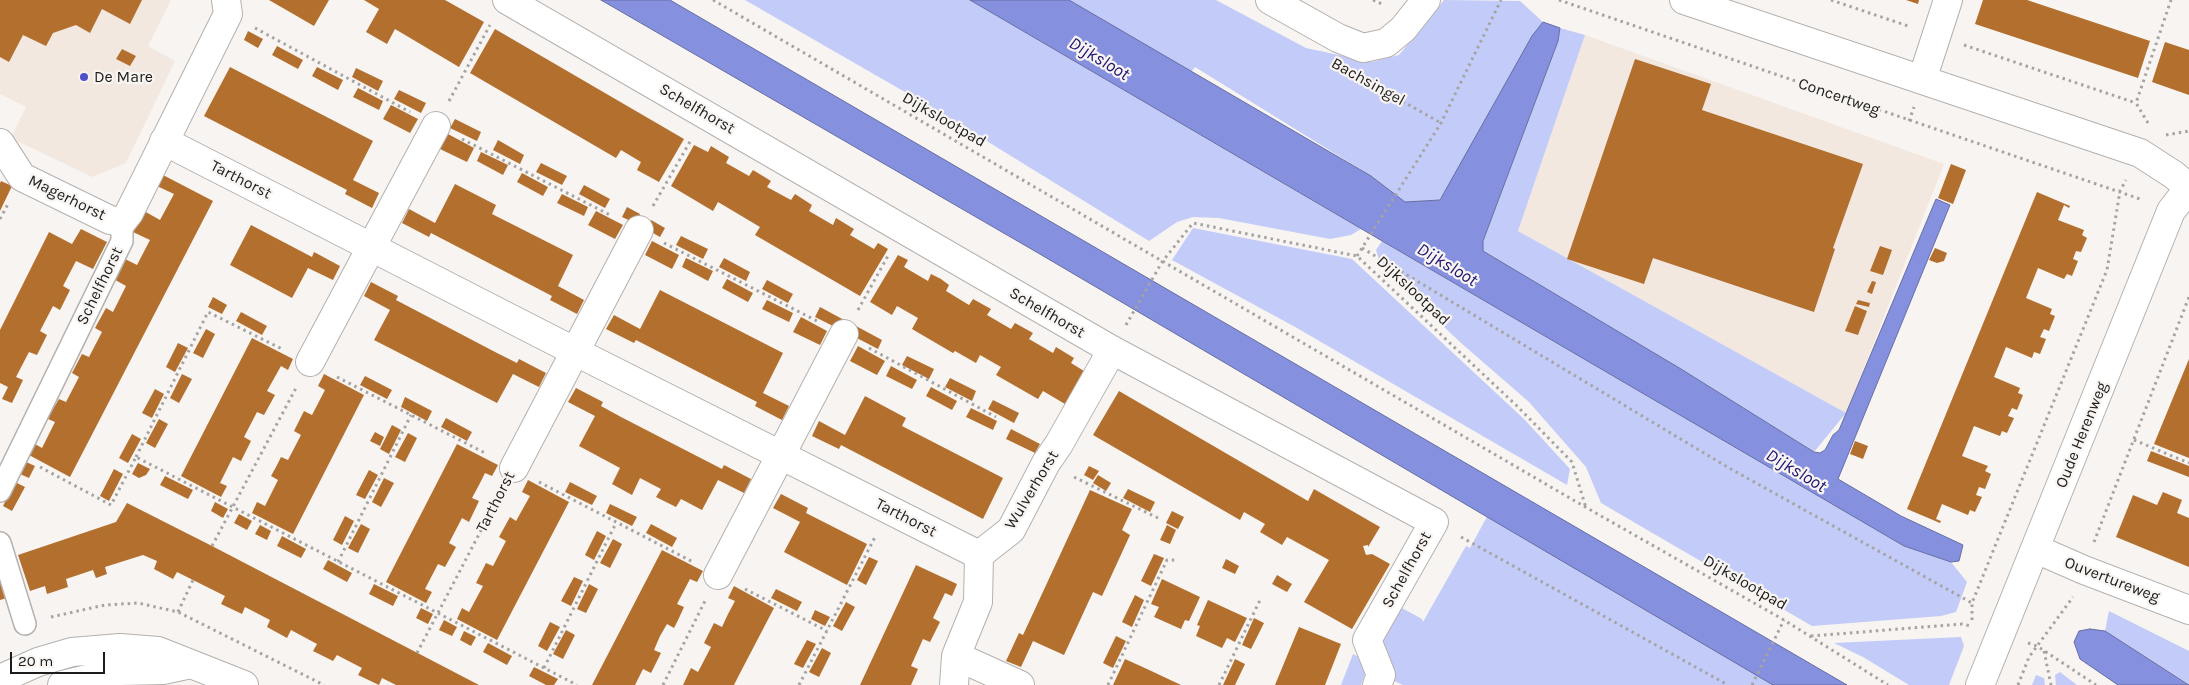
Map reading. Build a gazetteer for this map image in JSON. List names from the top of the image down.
{
  "streets": {
    "street": [
      "Bachsingel",
      "Schelfhorst",
      "Tarthorst",
      "Magerhorst",
      "Oude Herenweg",
      "Wulverhorst",
      "Ouvertureweg"
    ],
    "path": ["Concertweg", "Dijkslootpad"]
  },
  "crossings": [
    ["Schelfhorst", "Tarthorst"],
    ["Schelfhorst", "Magerhorst"],
    ["Schelfhorst", "Wulverhorst"],
    ["Tarthorst", "Wulverhorst"],
    ["Oude Herenweg", "Ouvertureweg"]
  ],
  "water": ["Dijksloot"],
  "places": ["De Mare"],
  "scale_bar": "20 m"
}
